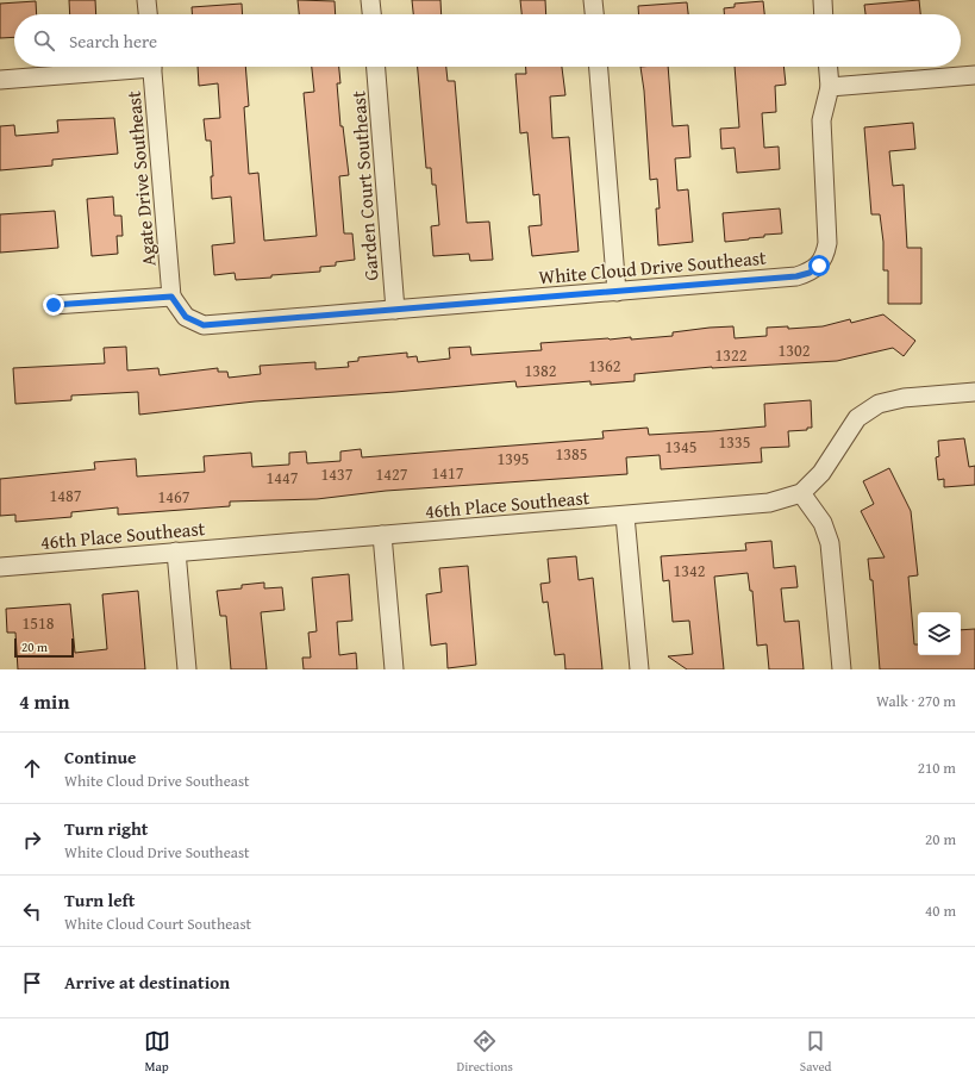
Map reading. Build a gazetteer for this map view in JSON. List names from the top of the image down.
{
  "streets": {
    "street": [
      "Agate Drive Southeast",
      "Garden Court Southeast",
      "White Cloud Drive Southeast",
      "46th Place Southeast"
    ]
  },
  "crossings": [
    ["Agate Drive Southeast", "White Cloud Drive Southeast"],
    ["Garden Court Southeast", "White Cloud Drive Southeast"]
  ],
  "house_numbers": [
    "1302",
    "1322",
    "1362",
    "1382",
    "1335",
    "1345",
    "1385",
    "1395",
    "1417",
    "1437",
    "1427",
    "1447",
    "1487",
    "1467",
    "1342",
    "1518"
  ],
  "scale_bar": "20 m",
  "page": {
    "search": "Search here",
    "scale": "20 m",
    "heading": ["4 min", "Walk · 270 m"],
    "list": [
      ["Continue", "White Cloud Drive Southeast", "210 m"],
      ["Turn right", "White Cloud Drive Southeast", "20 m"],
      ["Turn left", "White Cloud Court Southeast", "40 m"],
      "Arrive at destination"
    ],
    "nav": ["Map", "Directions", "Saved"]
  }
}
